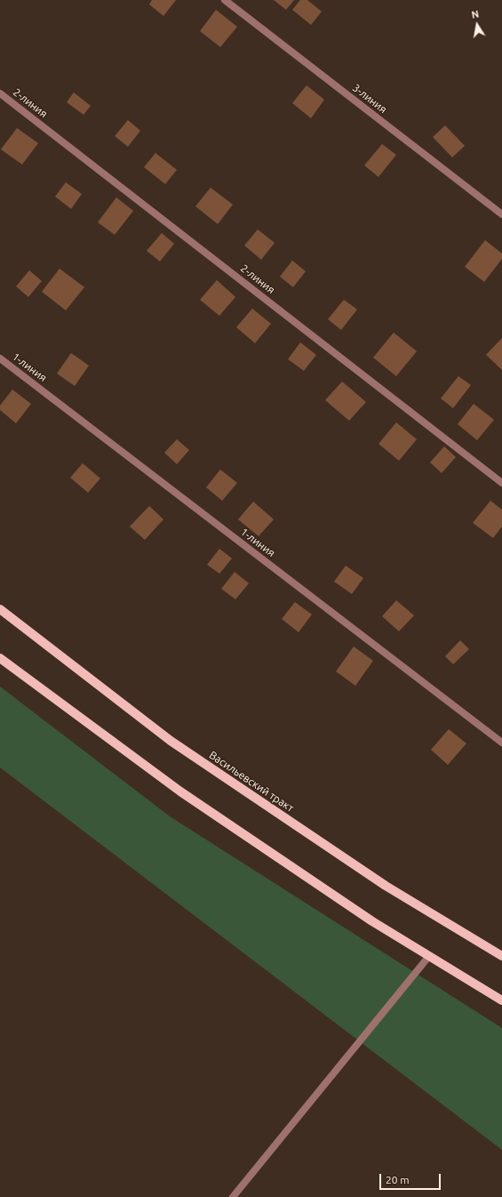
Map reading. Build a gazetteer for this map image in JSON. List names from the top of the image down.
{
  "streets": {
    "main road": ["Васильевский тракт"],
    "street": ["3-линия", "2-линия", "1-линия"]
  },
  "scale_bar": "20 m",
  "north": "top"
}
